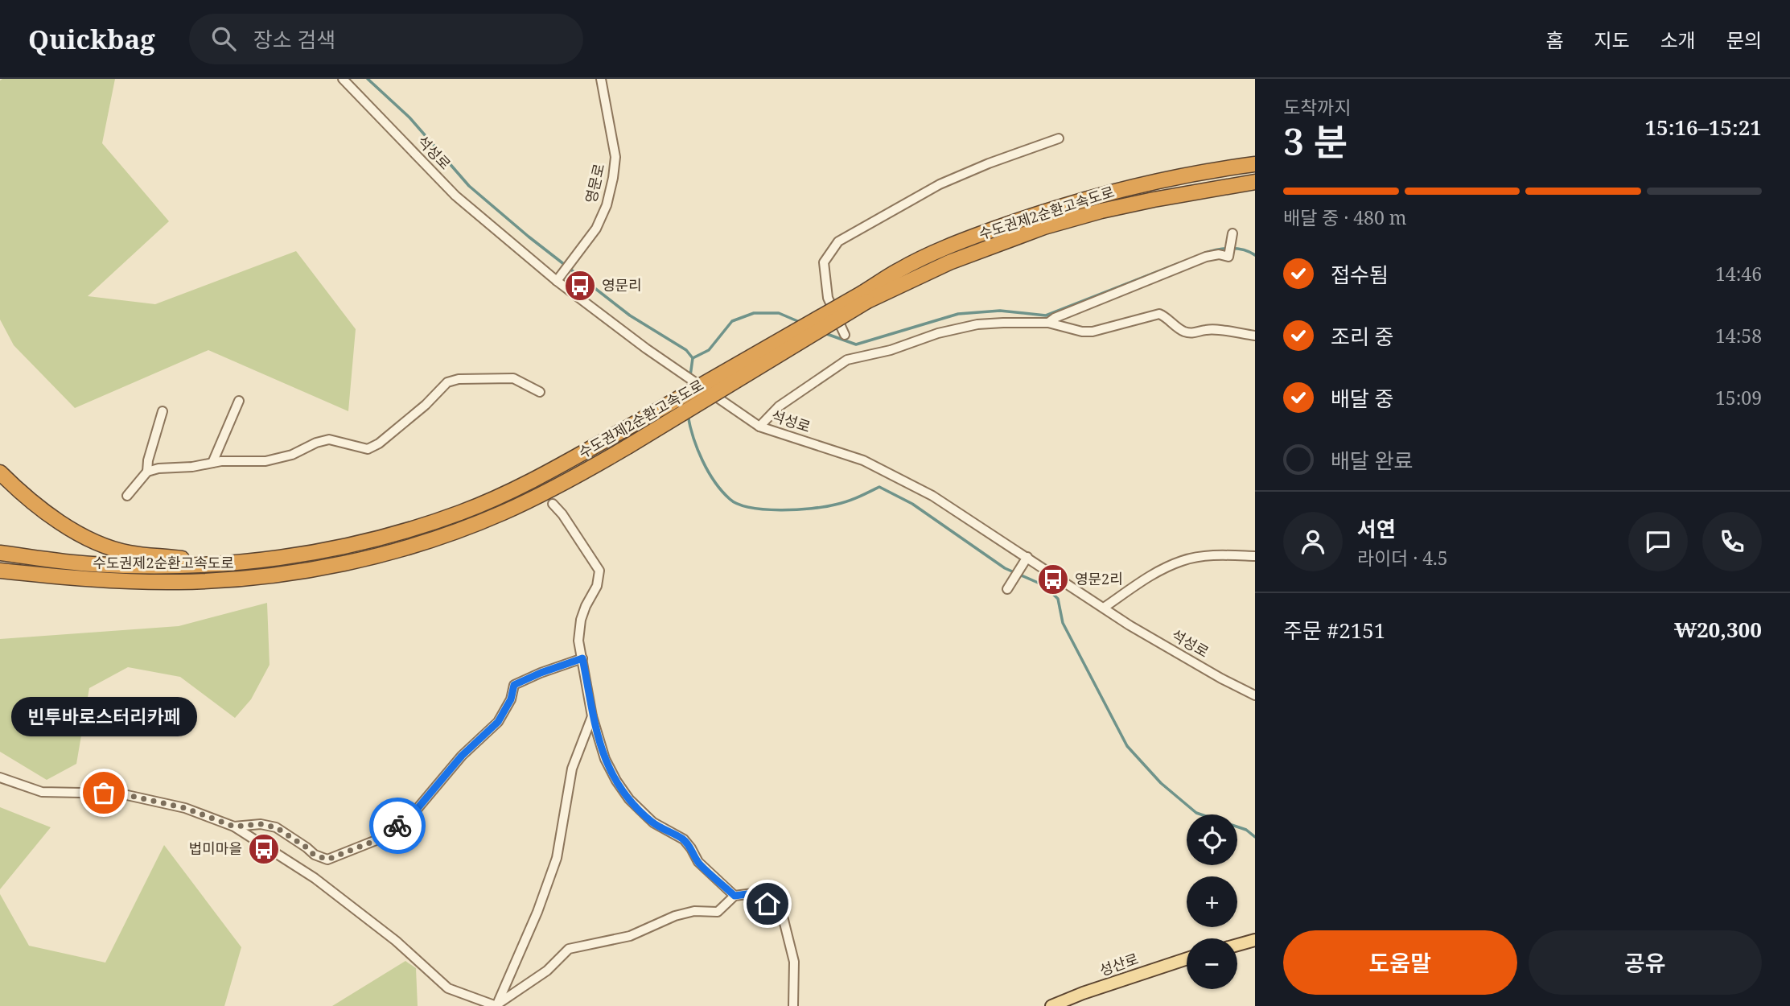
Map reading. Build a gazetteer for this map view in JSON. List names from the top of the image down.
{
  "streets": {
    "highway": ["수도권제2순환고속도로"],
    "main road": ["성산로"],
    "street": ["석성로", "영문로"]
  },
  "crossings": [
    ["석성로", "영문로"]
  ],
  "places": {
    "bus stop": ["영문리", "영문2리", "법미마을"],
    "other": ["빈투바로스터리카페"]
  },
  "page": {
    "header": "Quickbag",
    "search": "장소 검색",
    "nav": [
      "홈",
      "지도",
      "소개",
      "문의"
    ],
    "heading": ["3 분", "도착까지", "15:16–15:21"],
    "panel": [
      "서연",
      "라이더 · 4.5",
      "주문 #2151",
      "₩20,300"
    ],
    "bar": "배달 중 · 480 m",
    "list": [
      ["접수됨", "14:46"],
      ["조리 중", "14:58"],
      ["배달 중", "15:09"],
      "배달 완료"
    ],
    "bubble": "빈투바로스터리카페",
    "map_buttons": ["+", "−"],
    "buttons": ["도움말", "공유"]
  }
}
